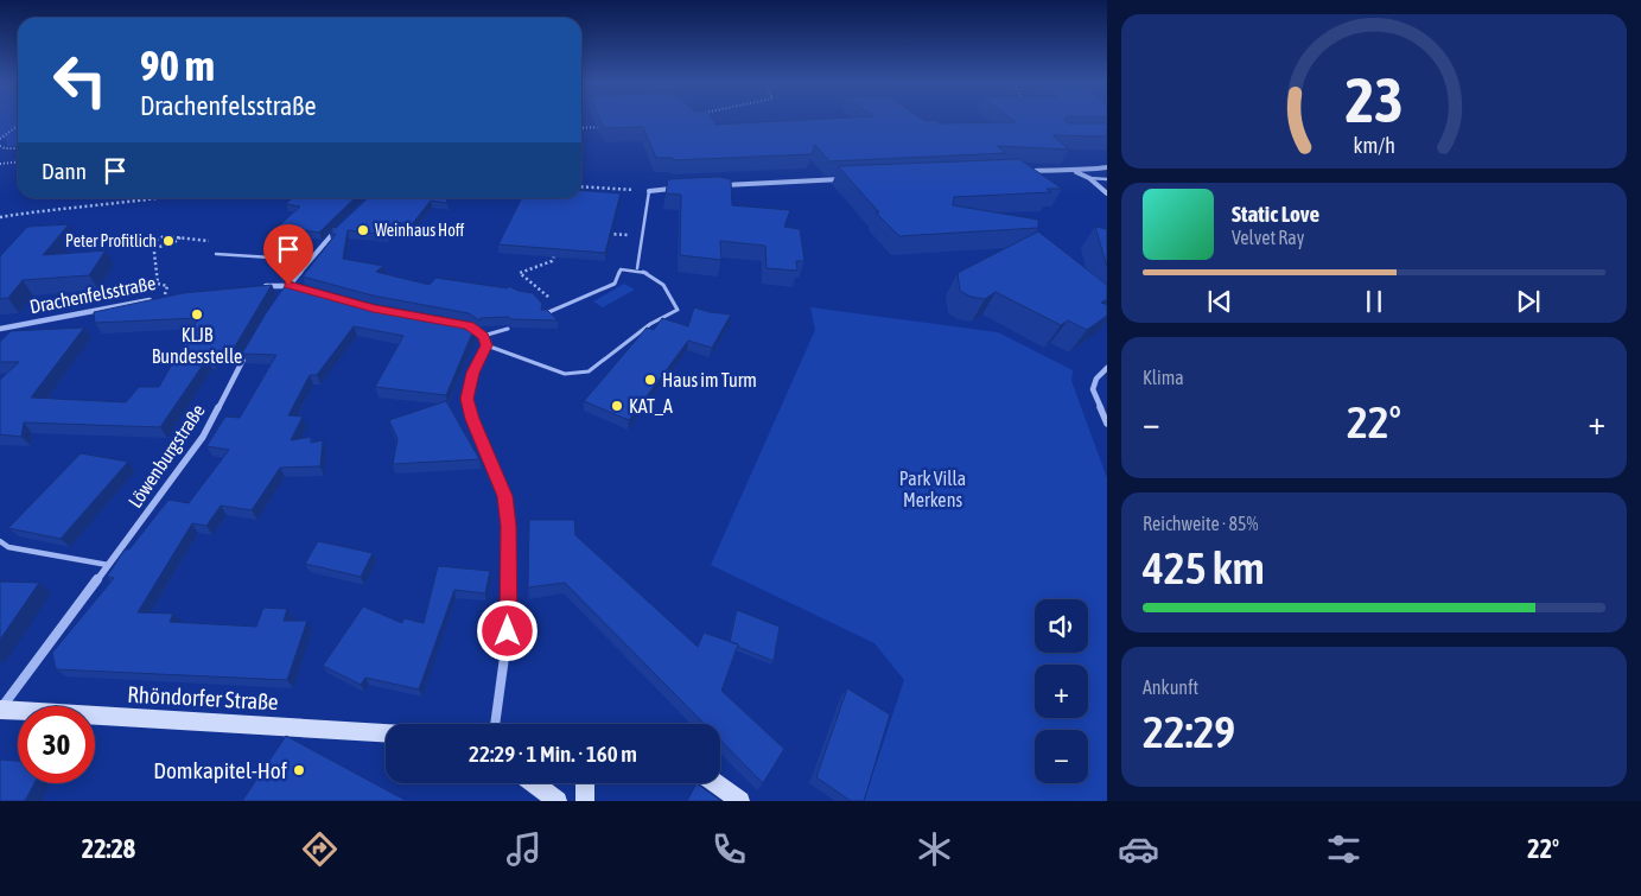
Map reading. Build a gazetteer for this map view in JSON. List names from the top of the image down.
{
  "streets": {
    "main road": ["Rhöndorfer Straße"],
    "street": ["Drachenfelsstraße", "Löwenburgstraße"]
  },
  "crossings": [
    ["Löwenburgstraße", "Rhöndorfer Straße"]
  ],
  "parks": ["Park Villa Merkens"],
  "places": [
    "Weinhaus Hoff",
    "Peter Profitlich",
    "KLJB Bundesstelle",
    "Haus im Turm",
    "KAT_A",
    "Domkapitel-Hof"
  ],
  "page": {
    "turn": ["90 m", "Drachenfelsstraße"],
    "then": "Dann",
    "song": ["Static Love", "Velvet Ray"],
    "tile": [
      "Klima",
      ["Reichweite · 85%", "425 km"],
      ["Ankunft", "22:29"]
    ],
    "heat": ["−", "22°", "+"],
    "map_buttons": ["+", "−"],
    "limit": "30",
    "trip": "22:29 · 1 Min. · 160 m",
    "tabs": ["22:28", "22°"],
    "gauge": ["23", "km/h"]
  }
}
